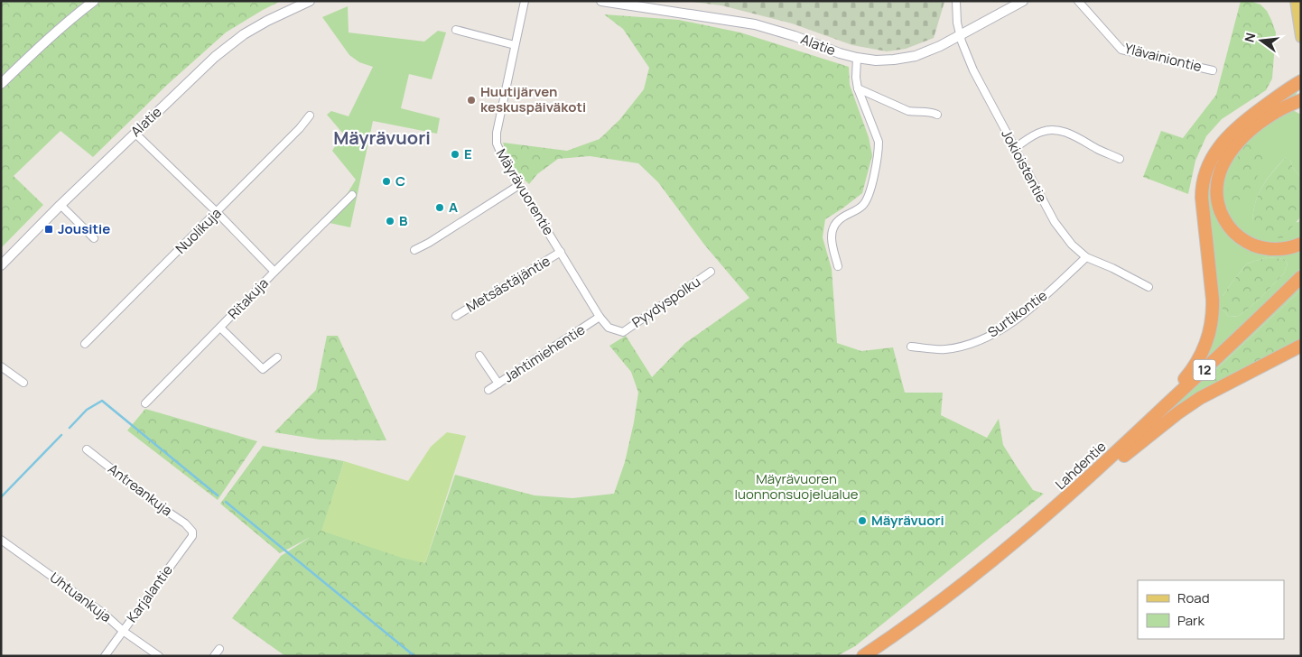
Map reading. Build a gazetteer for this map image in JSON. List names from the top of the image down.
{
  "streets": {
    "highway": ["12", "Lahdentie"],
    "street": [
      "Alatie",
      "Ylävainiontie",
      "Jokioistentie",
      "Mäyrävuorentie",
      "Nuolikuja",
      "Metsästäjäntie",
      "Ritakuja",
      "Pyydyspolku",
      "Surtikontie",
      "Jahtimiehentie",
      "Antreankuja",
      "Karjalantie",
      "Uhtuankuja"
    ]
  },
  "crossings": [
    ["Alatie", "Jokioistentie"],
    ["Jokioistentie", "Surtikontie"],
    ["Mäyrävuorentie", "Metsästäjäntie"],
    ["Mäyrävuorentie", "Pyydyspolku"],
    ["Mäyrävuorentie", "Jahtimiehentie"],
    ["Antreankuja", "Karjalantie"],
    ["Karjalantie", "Uhtuankuja"]
  ],
  "districts": ["Mäyrävuori"],
  "parks": ["Mäyrävuoren luonnonsuojelualue"],
  "places": {
    "other": [
      "Huutijärven keskuspäiväkoti",
      "E",
      "C",
      "A",
      "B",
      "Mäyrävuori"
    ],
    "transit": ["Jousitie"]
  },
  "legend": ["Road", "Park"],
  "north": "left"
}
